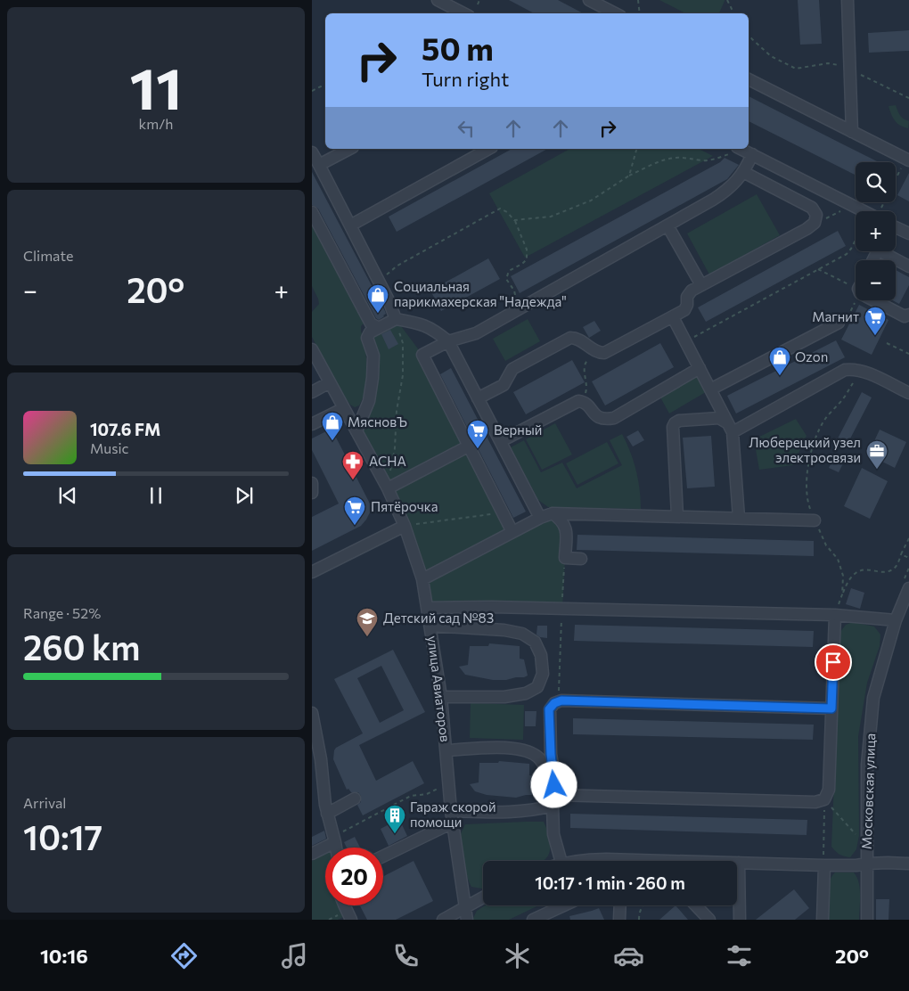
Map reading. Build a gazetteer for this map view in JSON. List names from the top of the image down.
{
  "streets": {
    "street": ["улица Авиаторов", "Московская улица"]
  },
  "places": {
    "shop": ["Социальная парикмахерская \"Надежда\"", "Ozon", "МясновЪ"],
    "supermarket": ["Магнит", "Верный", "Пятёрочка"],
    "office": ["Люберецкий узел электросвязи"],
    "pharmacy": ["АСНА"],
    "school or university": ["Детский сад №83"],
    "building": ["Гараж скорой помощи"]
  },
  "page": {
    "tile": [
      ["11", "km/h"],
      "Climate",
      ["Range · 52%", "260 km"],
      ["Arrival", "10:17"]
    ],
    "turn": ["50 m", "Turn right"],
    "map_buttons": ["+", "−"],
    "heat": ["−", "20°", "+"],
    "song": ["107.6 FM", "Music"],
    "limit": "20",
    "trip": "10:17 · 1 min · 260 m",
    "tabs": ["10:16", "20°"]
  }
}
